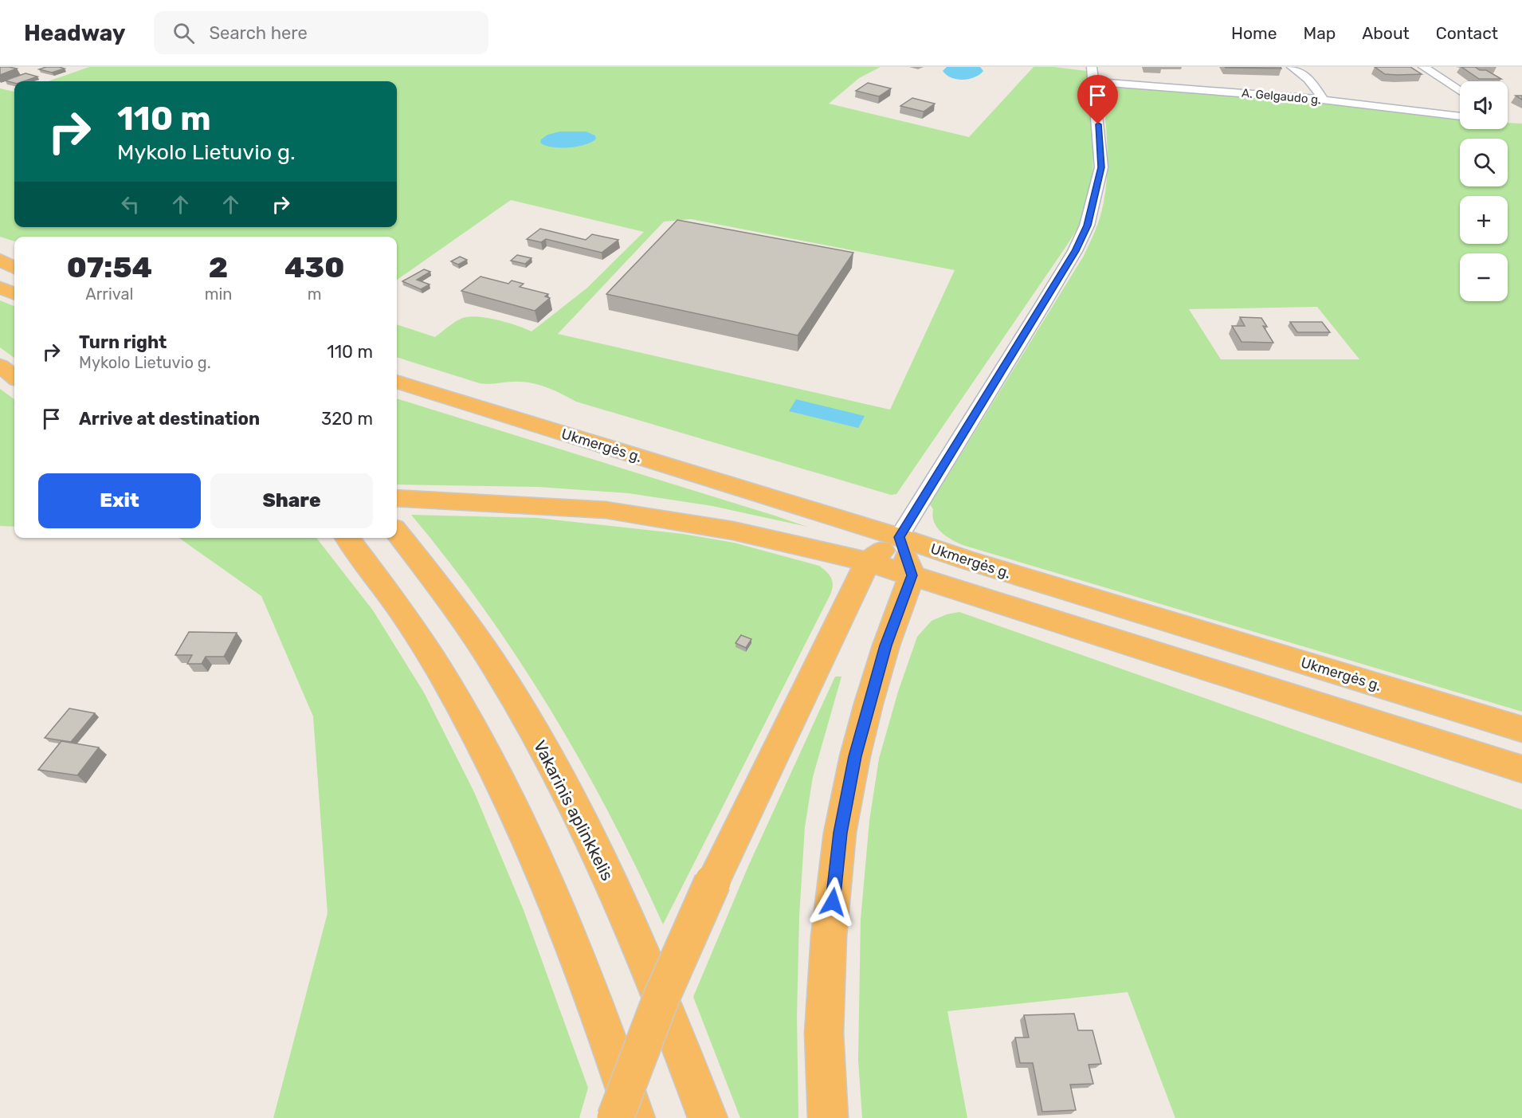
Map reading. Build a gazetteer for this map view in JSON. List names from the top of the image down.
{
  "streets": {
    "highway": ["Ukmergės g.", "Vakarinis aplinkkelis"],
    "street": ["A. Gelgaudo g."]
  },
  "page": {
    "header": "Headway",
    "search": "Search here",
    "nav": [
      "Home",
      "Map",
      "About",
      "Contact"
    ],
    "map_buttons": ["+", "−"],
    "turn": ["110 m", "Mykolo Lietuvio g."],
    "eta": [
      "07:54",
      "Arrival",
      "2",
      "min",
      "430",
      "m"
    ],
    "list": [
      {
        "name": "Turn right",
        "note": "Mykolo Lietuvio g.",
        "value": "110 m"
      },
      {
        "name": "Arrive at destination",
        "value": "320 m"
      }
    ],
    "buttons": ["Exit", "Share"]
  }
}
